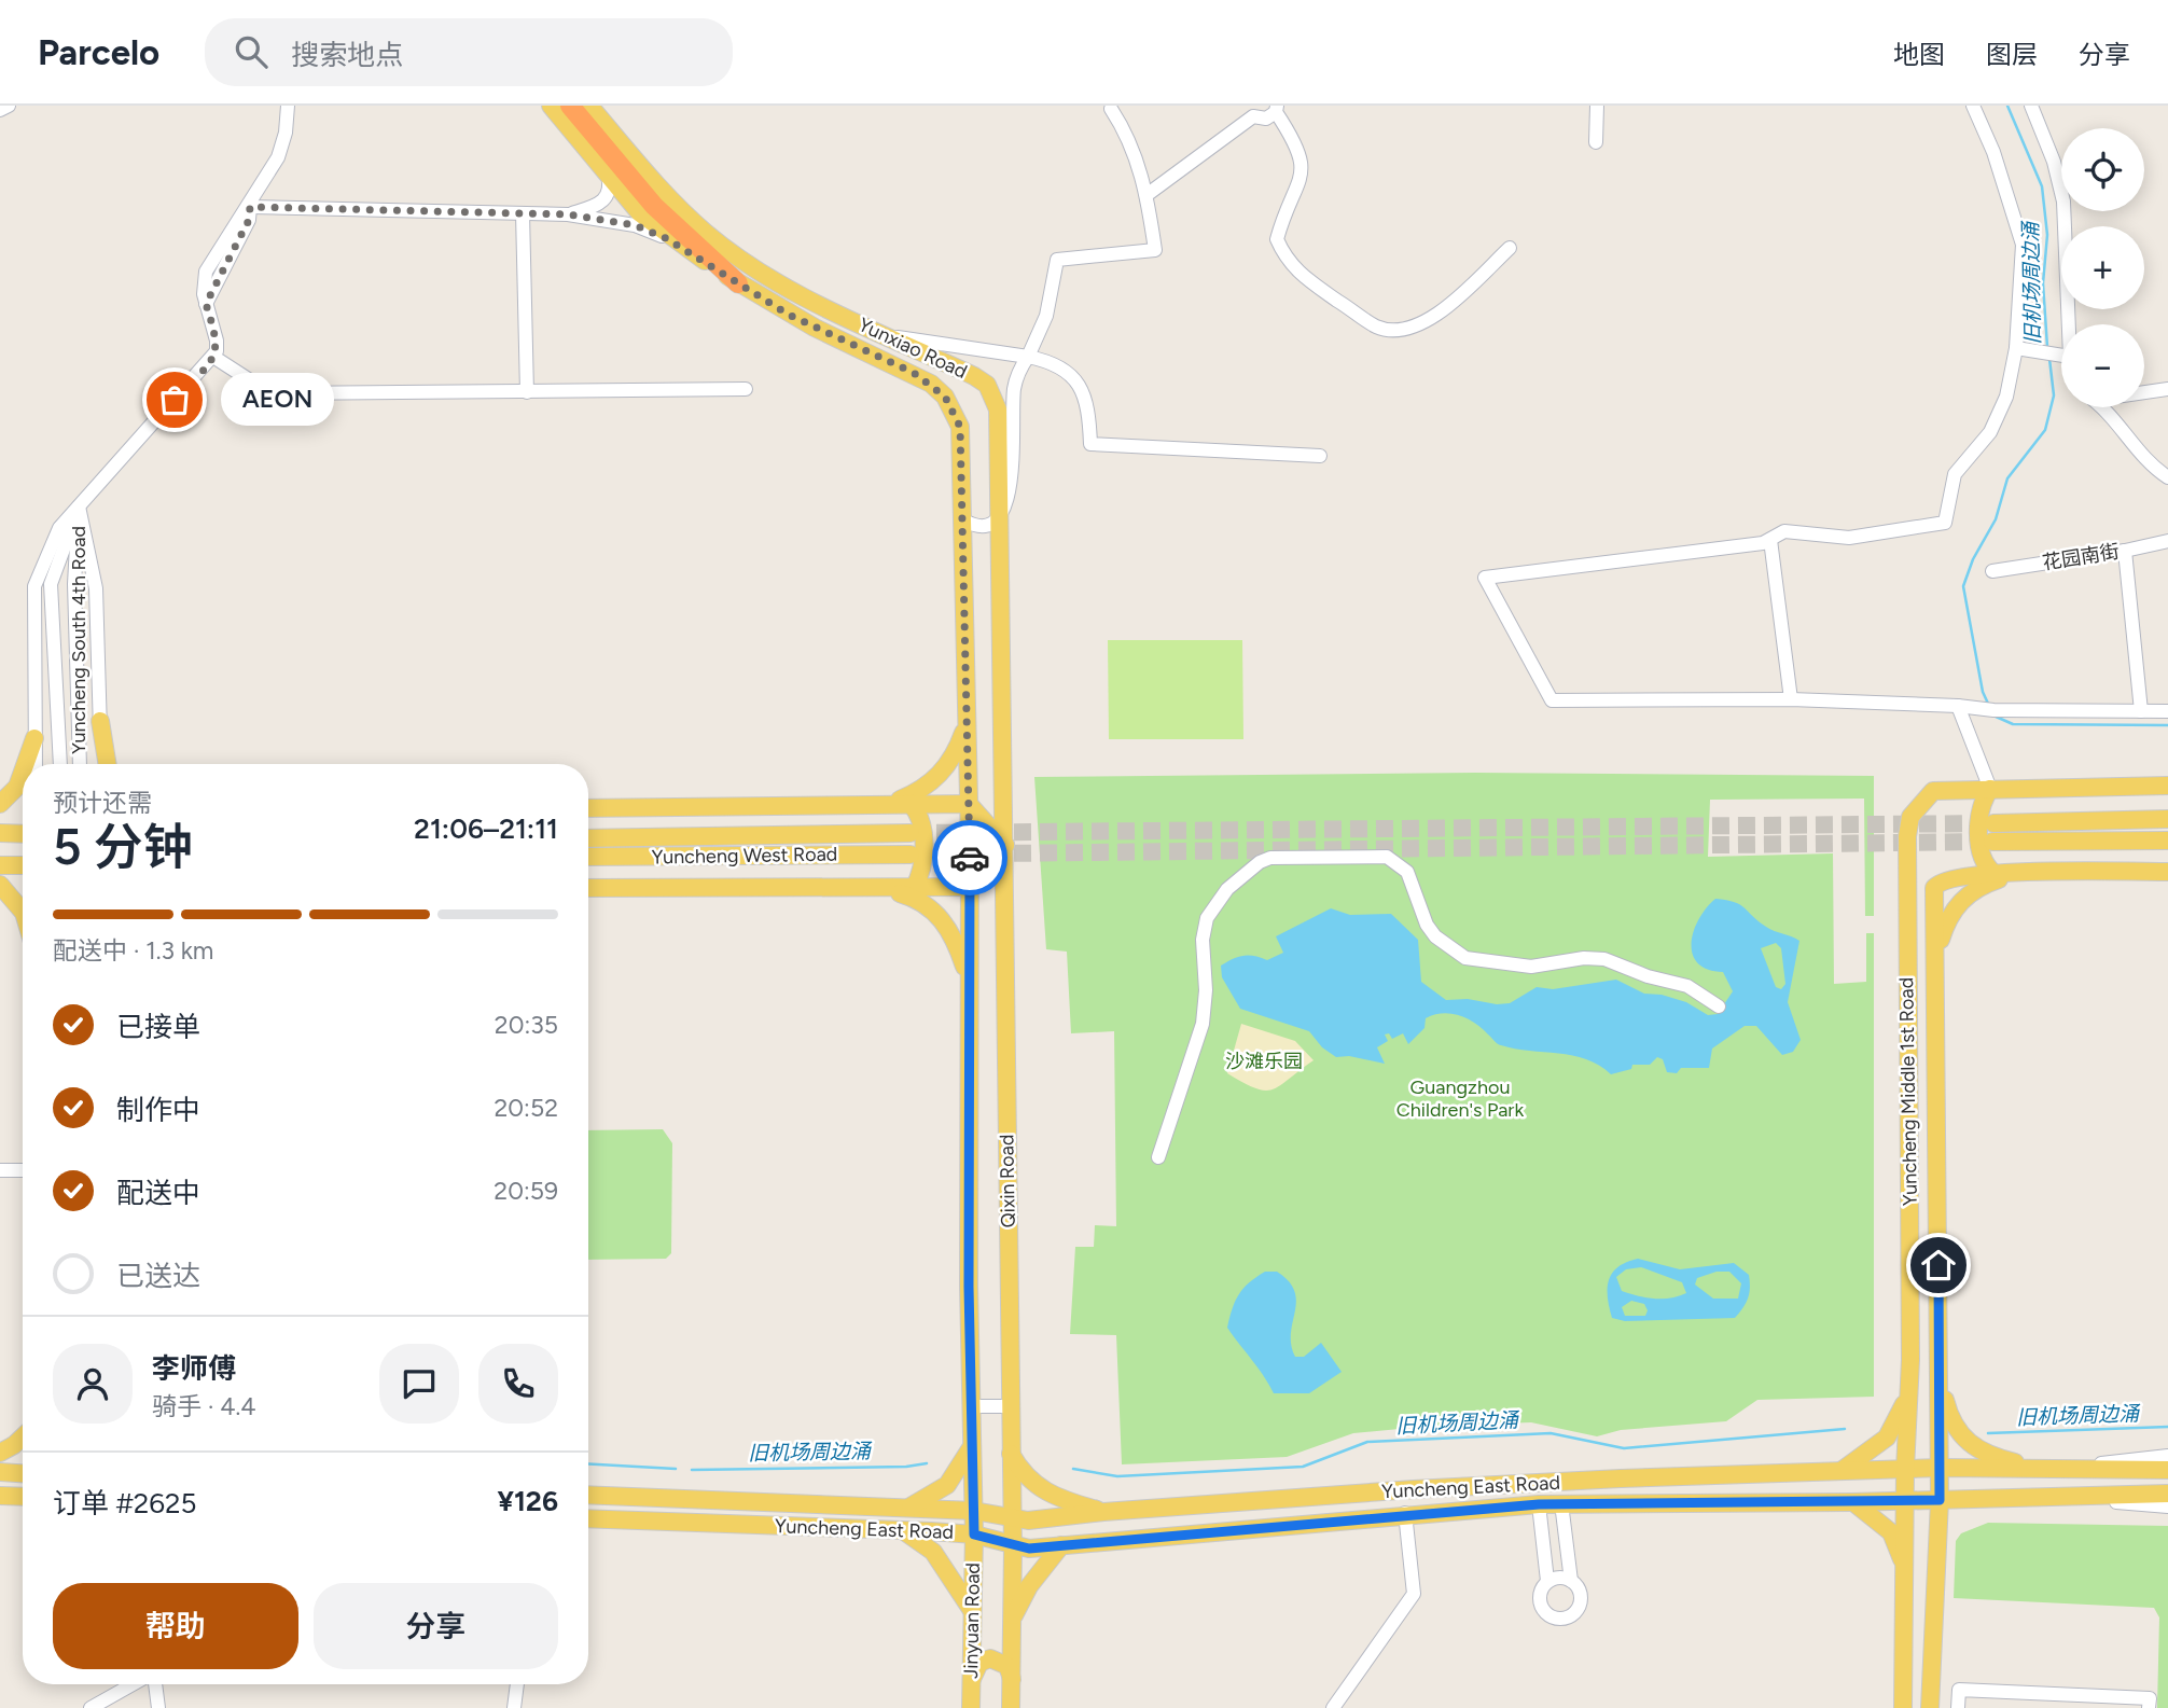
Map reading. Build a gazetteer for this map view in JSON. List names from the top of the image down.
{
  "streets": {
    "main road": [
      "Yunxiao Road",
      "Yuncheng West Road",
      "Yuncheng Middle 1st Road",
      "Qixin Road",
      "Yuncheng East Road",
      "Jinyuan Road"
    ],
    "street": ["花园南街", "Yuncheng South 4th Road"]
  },
  "crossings": [
    ["Yunxiao Road", "Qixin Road"],
    ["Yuncheng Middle 1st Road", "Yuncheng East Road"],
    ["Qixin Road", "Yuncheng East Road"],
    ["Qixin Road", "Jinyuan Road"],
    ["Yuncheng East Road", "Jinyuan Road"]
  ],
  "water": ["旧机场周边涌"],
  "parks": ["沙滩乐园", "Guangzhou Children's Park"],
  "places": ["AEON"],
  "page": {
    "header": "Parcelo",
    "search": "搜索地点",
    "nav": ["地图", "图层", "分享"],
    "map_buttons": ["+", "−"],
    "bubble": "AEON",
    "heading": ["5 分钟", "预计还需", "21:06–21:11"],
    "panel": [
      "李师傅",
      "骑手 · 4.4",
      "订单 #2625",
      "¥126"
    ],
    "bar": "配送中 · 1.3 km",
    "list": [
      ["已接单", "20:35"],
      ["制作中", "20:52"],
      ["配送中", "20:59"],
      "已送达"
    ],
    "buttons": ["帮助", "分享"]
  }
}
